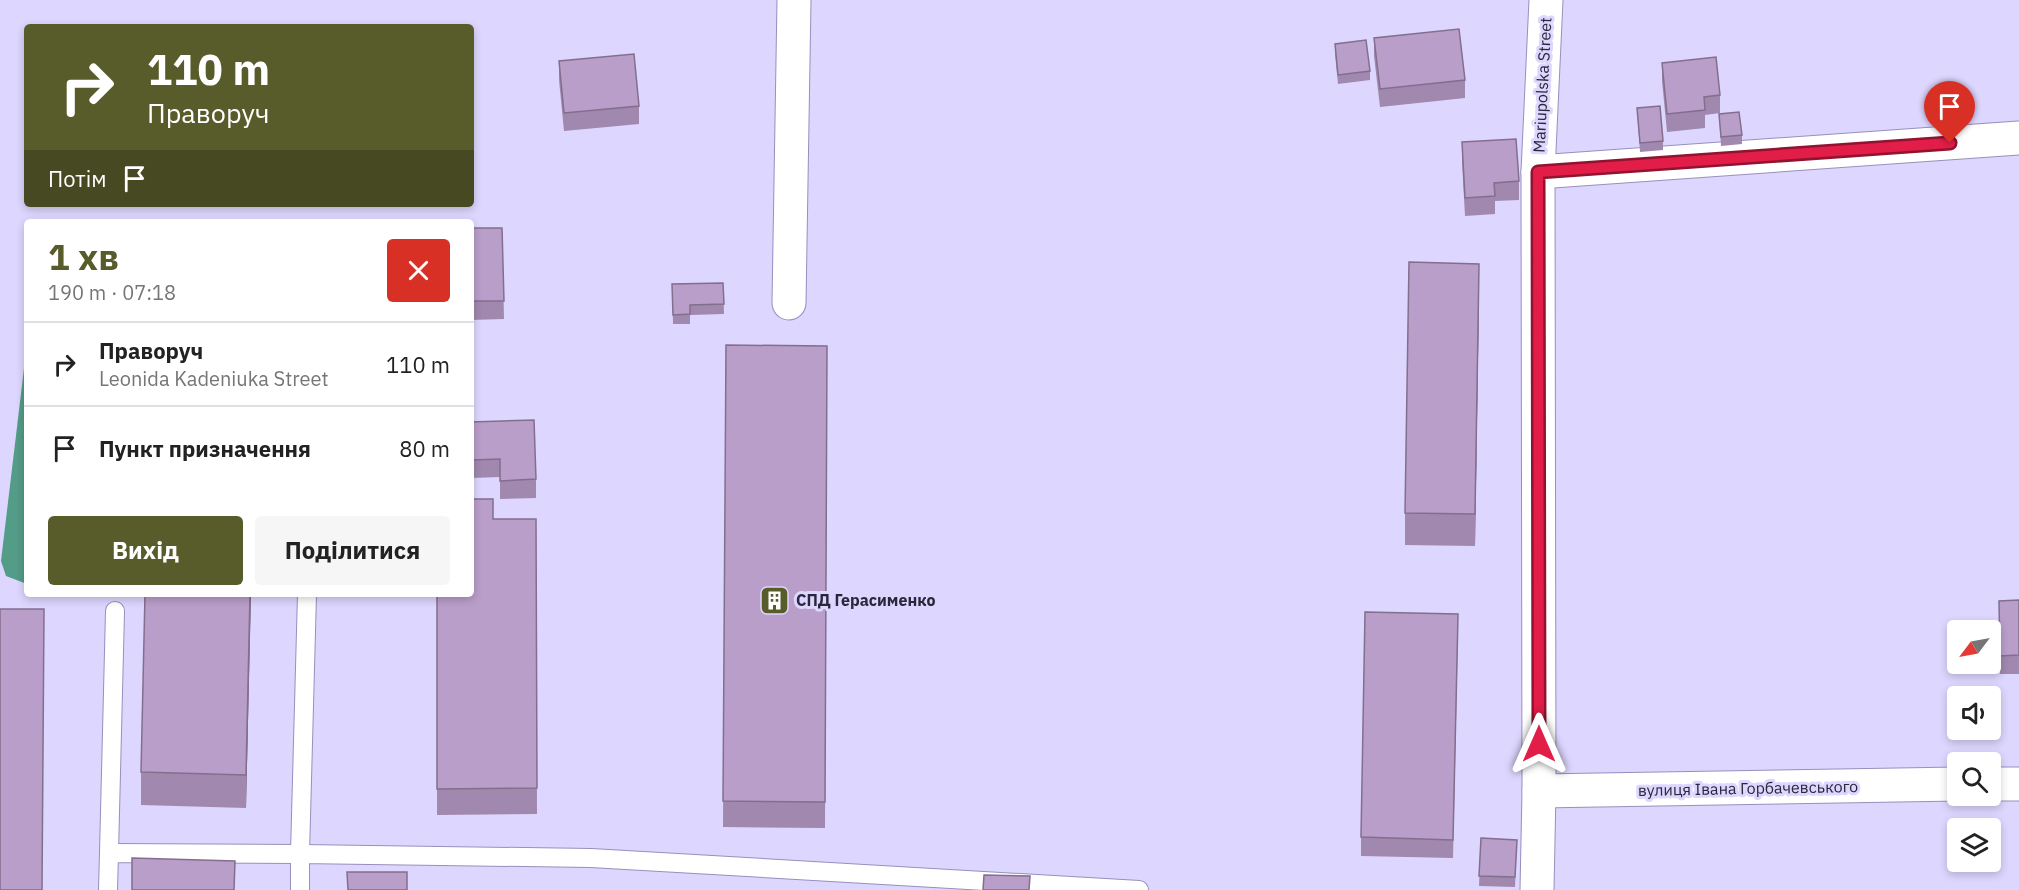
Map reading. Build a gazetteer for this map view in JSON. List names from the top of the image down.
{
  "streets": {
    "street": ["Mariupolska Street", "вулиця Івана Горбачевського"]
  },
  "crossings": [
    ["Mariupolska Street", "вулиця Івана Горбачевського"]
  ],
  "places": {
    "building": ["СПД Герасименко"]
  },
  "north": "bottom left",
  "page": {
    "turn": ["110 m", "Праворуч"],
    "then": "Потім",
    "heading": ["1 хв", "190 m · 07:18"],
    "list": [
      {
        "name": "Праворуч",
        "note": "Leonida Kadeniuka Street",
        "value": "110 m"
      },
      {
        "name": "Пункт призначення",
        "value": "80 m"
      }
    ],
    "buttons": ["Вихід", "Поділитися"]
  }
}
